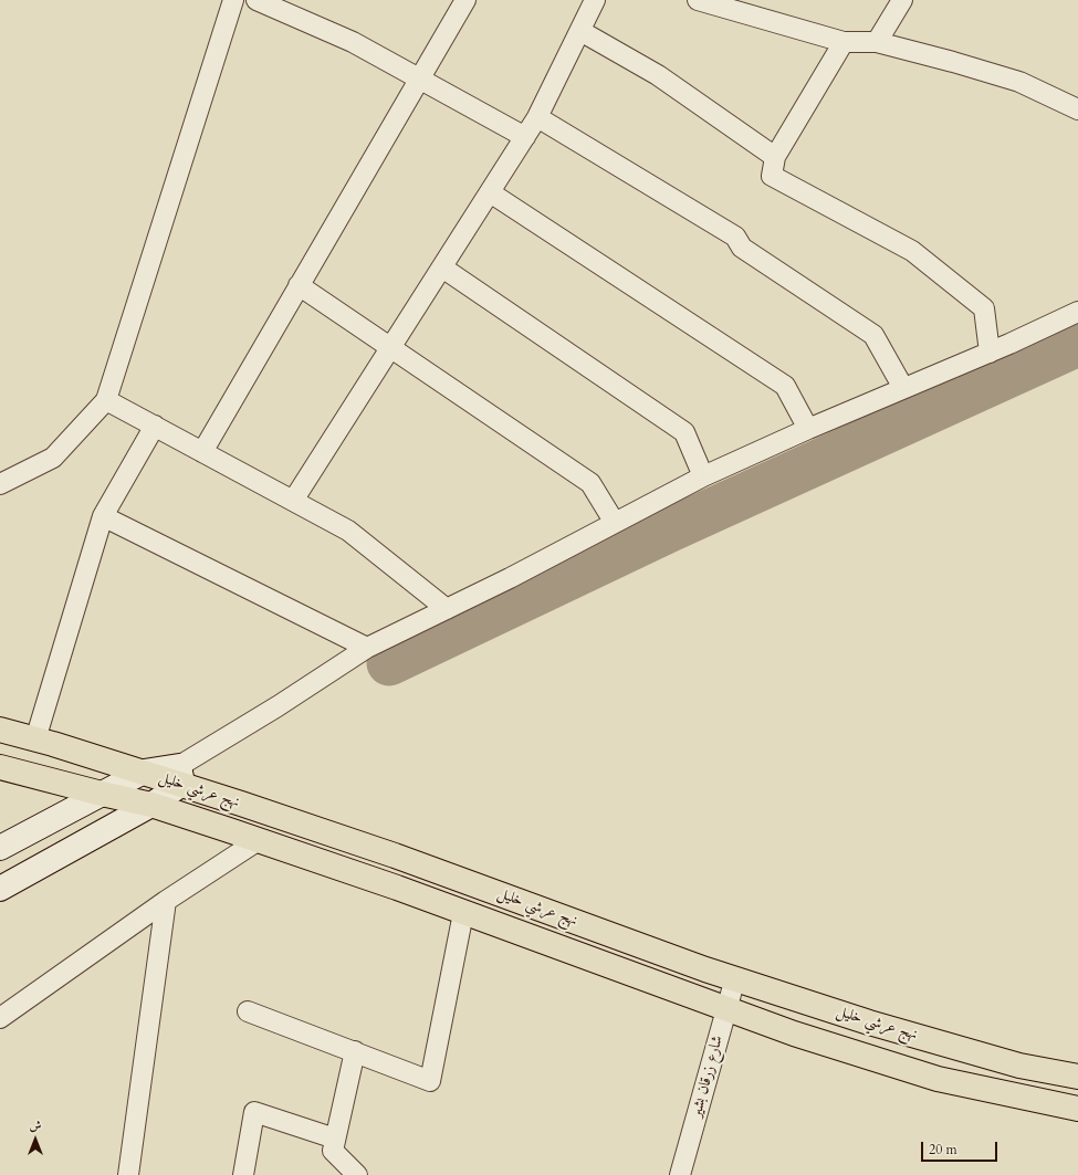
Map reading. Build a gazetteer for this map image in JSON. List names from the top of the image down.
{
  "streets": {
    "highway": ["نهج عرشي خليل"],
    "street": ["شارع زرقان بشير"]
  },
  "crossings": [
    ["نهج عرشي خليل", "شارع زرقان بشير"]
  ],
  "scale_bar": "20 m",
  "north": "top"
}
